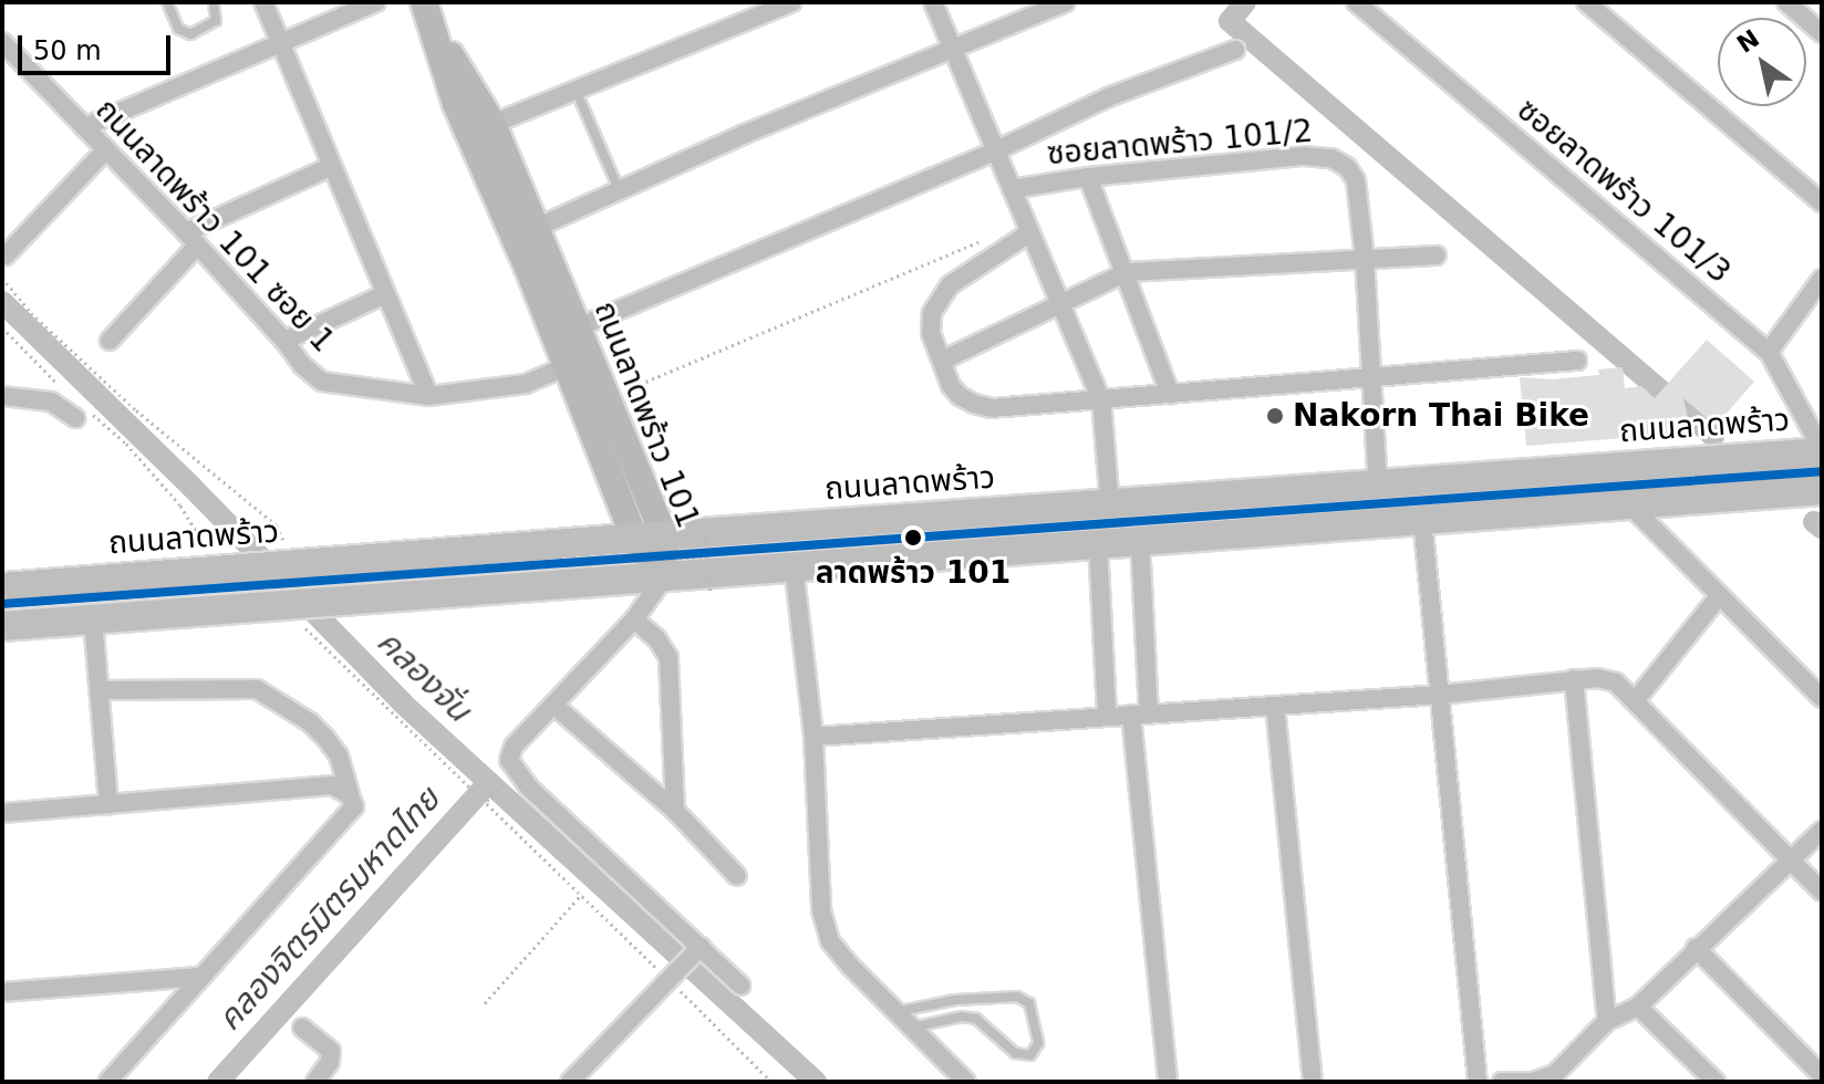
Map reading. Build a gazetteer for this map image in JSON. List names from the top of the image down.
{
  "streets": {
    "main road": ["ถนนลาดพร้าว"],
    "street": [
      "ซอยลาดพร้าว 101/2",
      "ซอยลาดพร้าว 101/3",
      "ถนนลาดพร้าว 101 ซอย 1",
      "ถนนลาดพร้าว 101"
    ]
  },
  "crossings": [
    ["ซอยลาดพร้าว 101/2", "ถนนลาดพร้าว"],
    ["ซอยลาดพร้าว 101/3", "ถนนลาดพร้าว"],
    ["ถนนลาดพร้าว 101 ซอย 1", "ถนนลาดพร้าว 101"],
    ["ถนนลาดพร้าว 101", "ถนนลาดพร้าว"]
  ],
  "water": ["คลองจั่น", "คลองจิตรมิตรมหาดไทย"],
  "places": ["Nakorn Thai Bike", "ลาดพร้าว 101"],
  "scale_bar": "50 m",
  "north": "top left"
}
